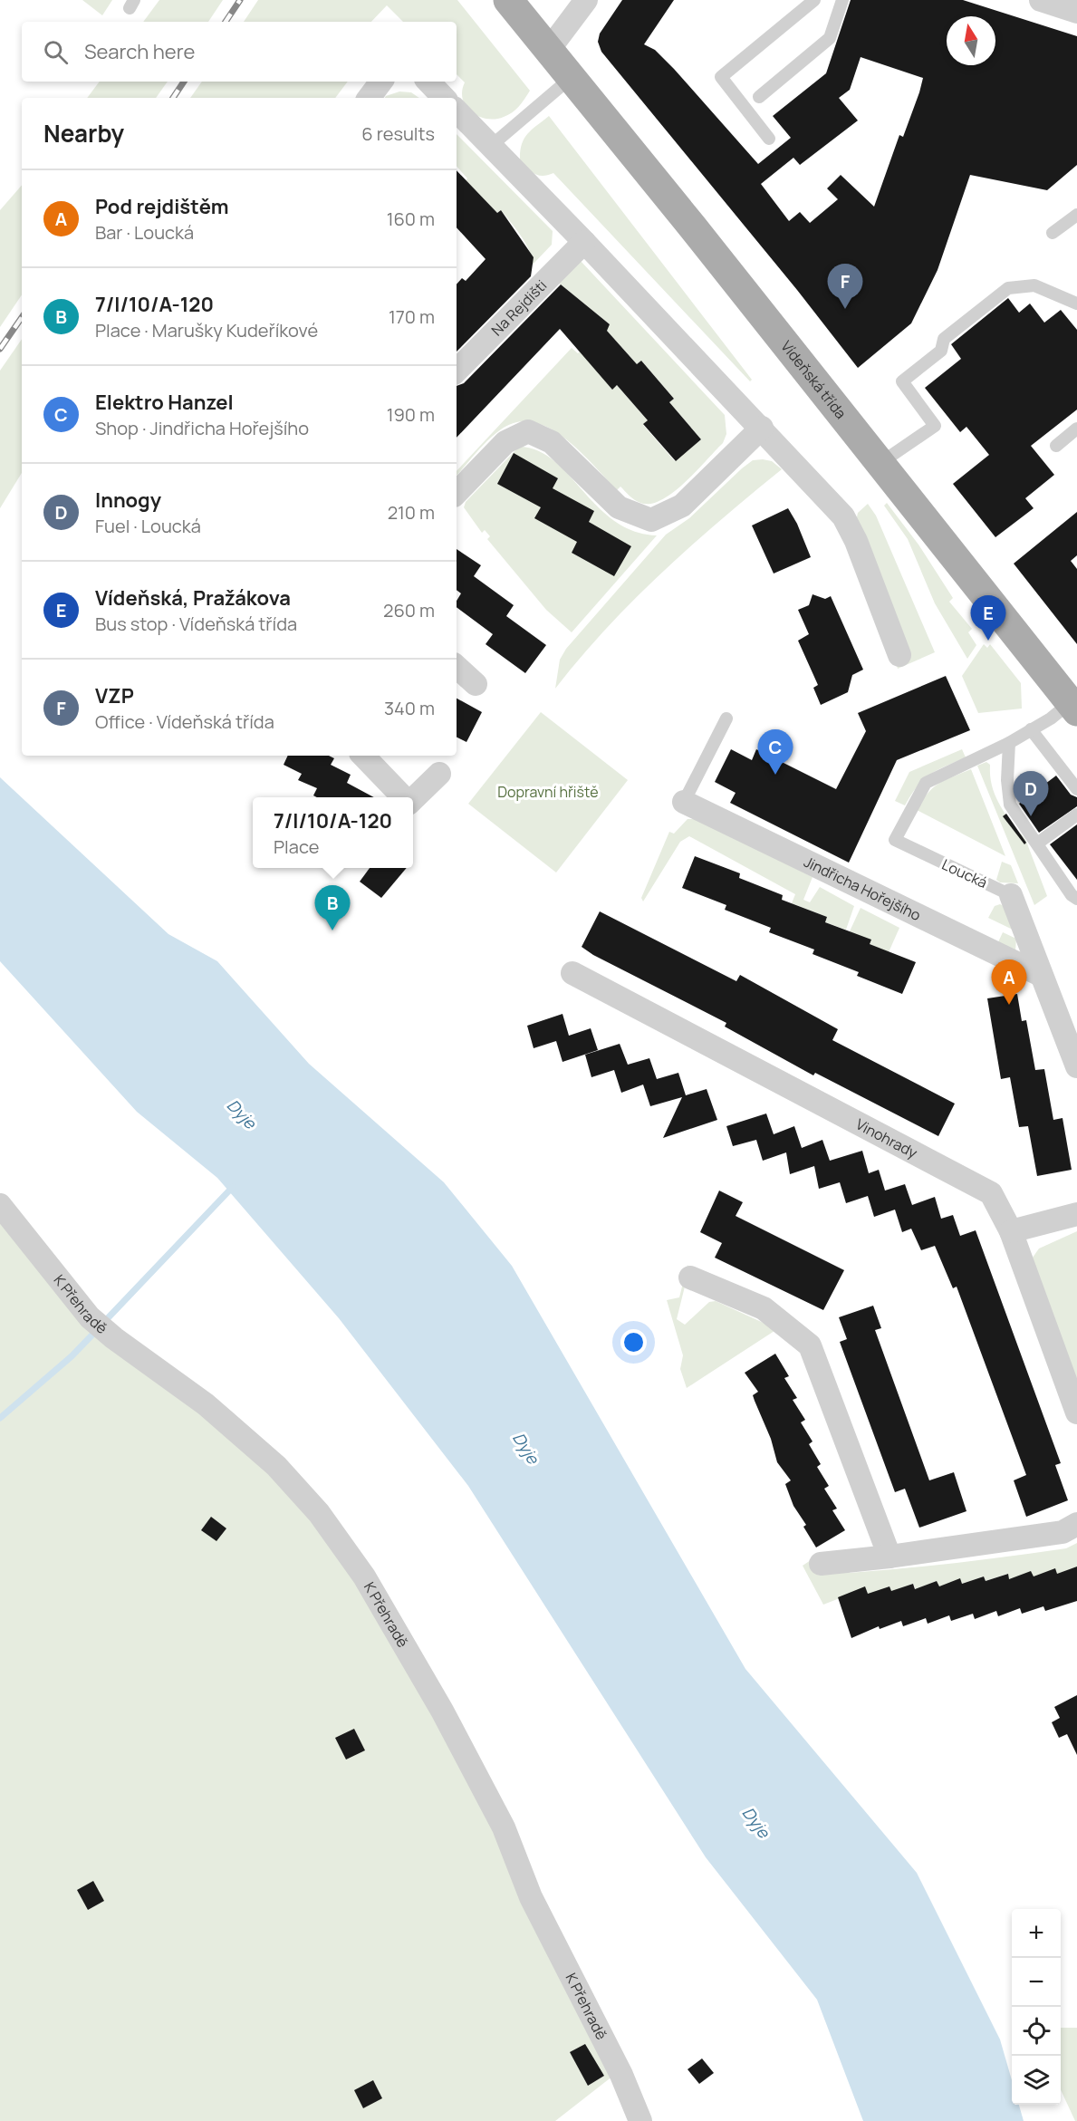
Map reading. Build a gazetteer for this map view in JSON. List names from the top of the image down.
{
  "streets": {
    "main road": ["Vídeňská třída"],
    "street": [
      "Na Rejdišti",
      "Loucká",
      "Jindřicha Hořejšího",
      "Vinohrady",
      "K Přehradě"
    ]
  },
  "crossings": [
    ["Vídeňská třída", "Loucká"],
    ["Loucká", "Jindřicha Hořejšího"]
  ],
  "water": ["Dyje"],
  "parks": ["Dopravní hřiště"],
  "north": "top",
  "page": {
    "search": "Search here",
    "heading": ["Nearby", "6 results"],
    "list": [
      {
        "mark": "A",
        "name": "Pod rejdištěm",
        "note": "Bar · Loucká",
        "value": "160 m"
      },
      {
        "mark": "B",
        "name": "7/I/10/A-120",
        "note": "Place · Marušky Kudeříkové",
        "value": "170 m"
      },
      {
        "mark": "C",
        "name": "Elektro Hanzel",
        "note": "Shop · Jindřicha Hořejšího",
        "value": "190 m"
      },
      {
        "mark": "D",
        "name": "Innogy",
        "note": "Fuel · Loucká",
        "value": "210 m"
      },
      {
        "mark": "E",
        "name": "Vídeňská, Pražákova",
        "note": "Bus stop · Vídeňská třída",
        "value": "260 m"
      },
      {
        "mark": "F",
        "name": "VZP",
        "note": "Office · Vídeňská třída",
        "value": "340 m"
      }
    ],
    "pins": [
      "F",
      "E",
      "C",
      "D",
      "B",
      "A"
    ],
    "popup": ["7/I/10/A-120", "Place"],
    "map_buttons": ["+", "−"]
  }
}
